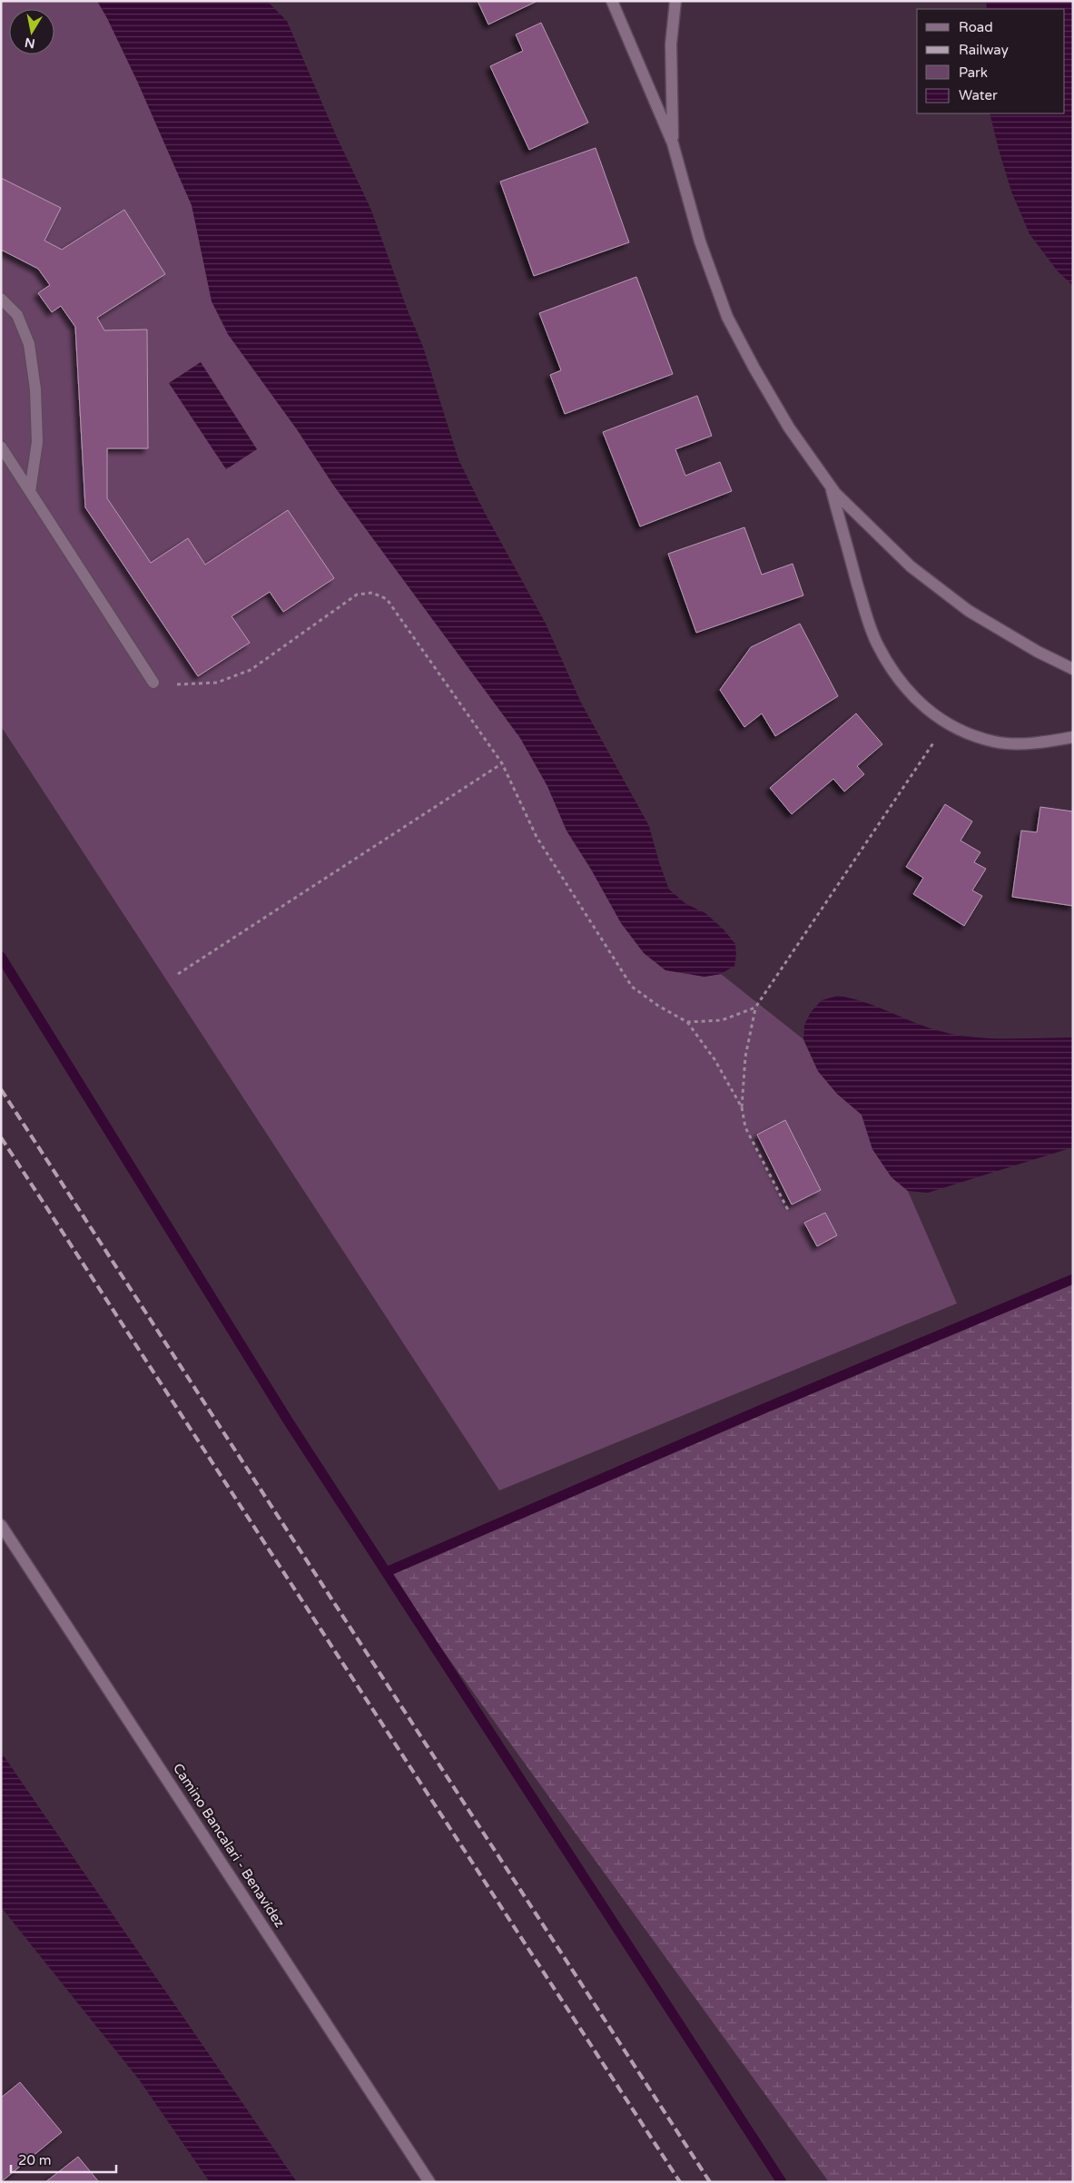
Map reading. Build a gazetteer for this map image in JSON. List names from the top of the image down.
{
  "streets": {
    "street": ["Camino Bancalari - Benavídez"]
  },
  "legend": [
    "Road",
    "Railway",
    "Park",
    "Water"
  ],
  "scale_bar": "20 m",
  "north": "bottom"
}
